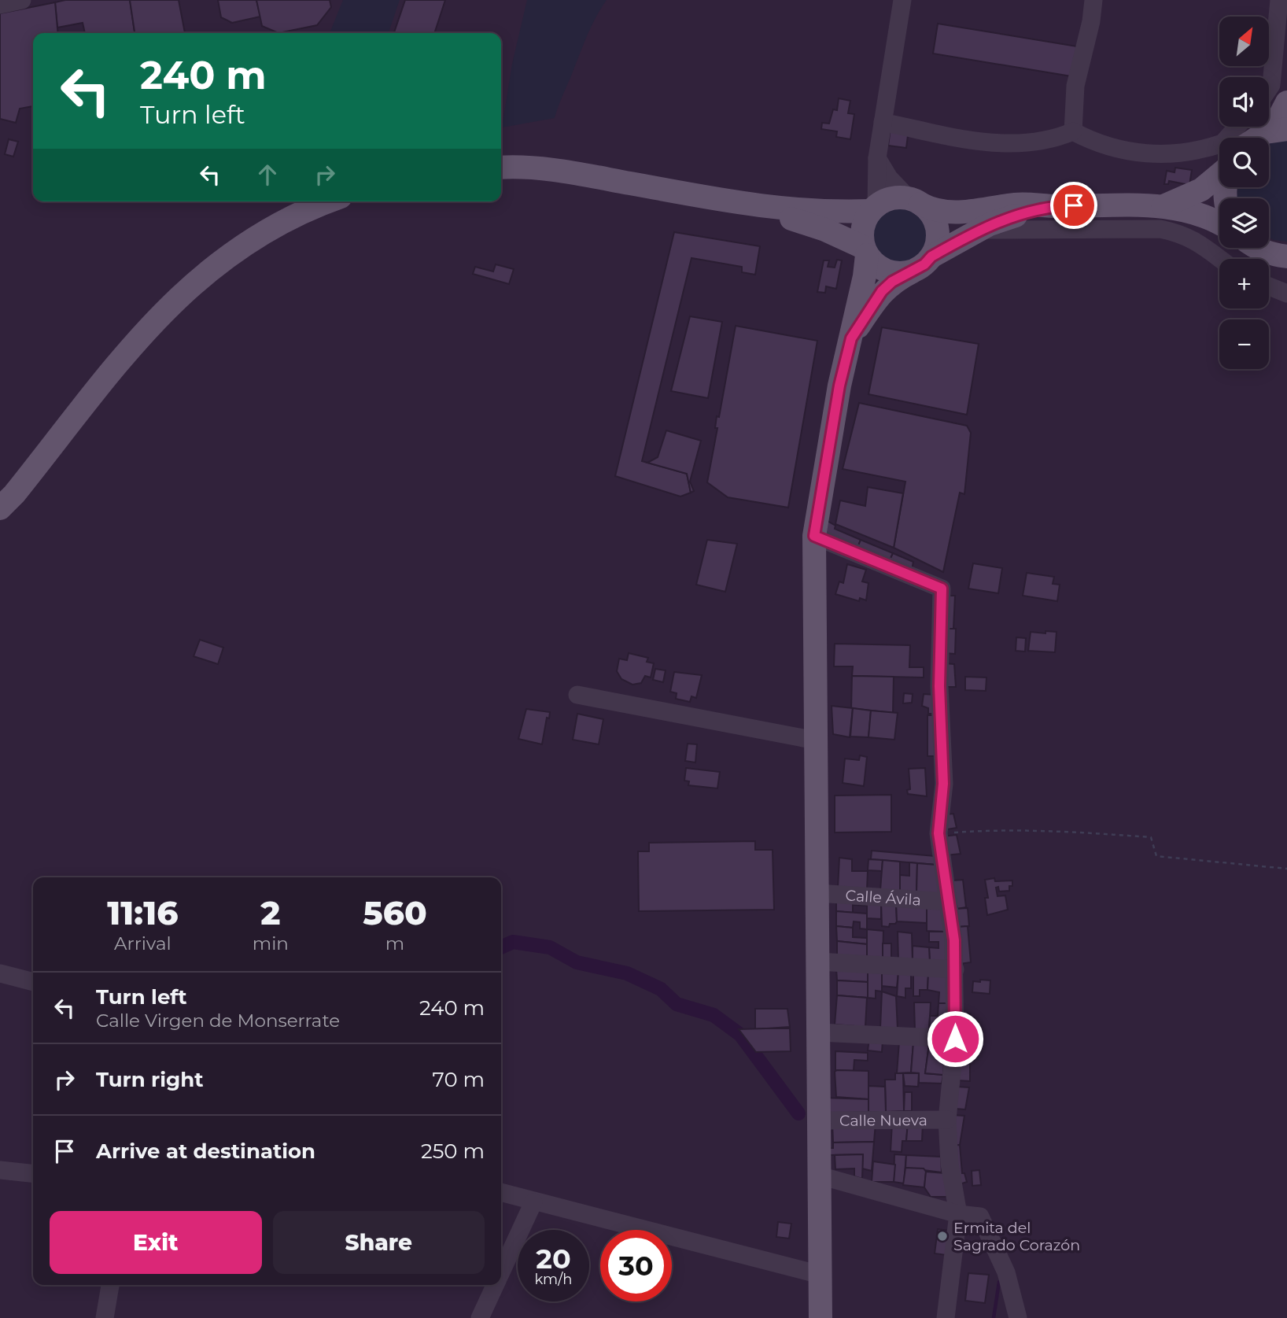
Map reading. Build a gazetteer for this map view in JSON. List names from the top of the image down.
{
  "streets": {
    "street": ["Calle Ávila", "Calle Nueva"]
  },
  "places": ["Ermita del Sagrado Corazón"],
  "north": "top right",
  "page": {
    "map_buttons": ["+", "−"],
    "turn": ["240 m", "Turn left"],
    "eta": [
      "11:16",
      "Arrival",
      "2",
      "min",
      "560",
      "m"
    ],
    "list": [
      {
        "name": "Turn left",
        "note": "Calle Virgen de Monserrate",
        "value": "240 m"
      },
      {
        "name": "Turn right",
        "value": "70 m"
      },
      {
        "name": "Arrive at destination",
        "value": "250 m"
      }
    ],
    "buttons": ["Exit", "Share"],
    "speed": "20 km/h",
    "limit": "30"
  }
}
